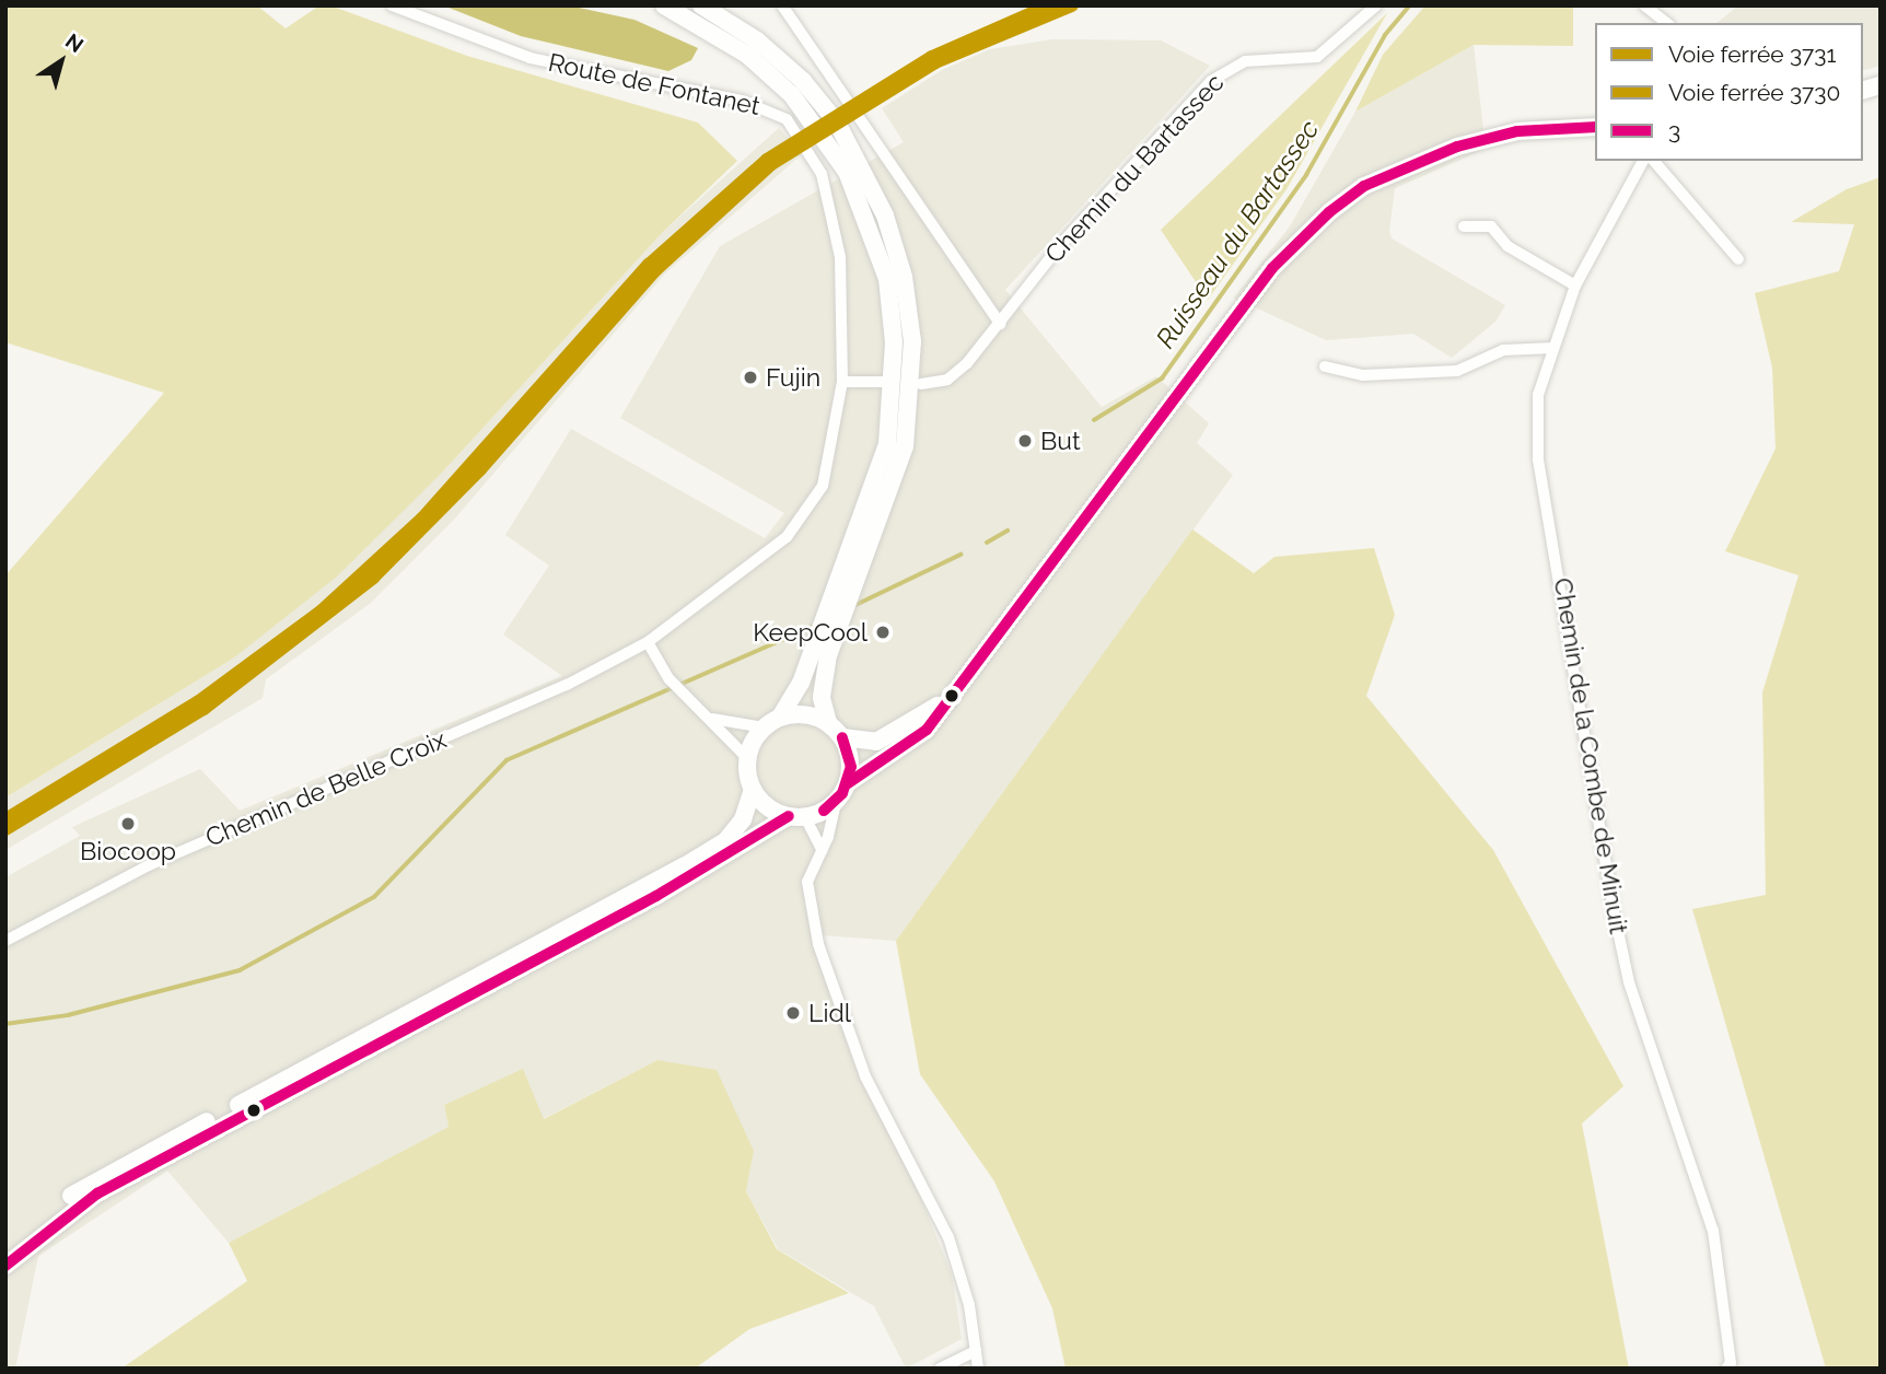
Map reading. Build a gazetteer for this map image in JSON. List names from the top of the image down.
{
  "streets": {
    "street": [
      "Route de Fontanet",
      "Chemin du Bartassec",
      "Chemin de la Combe de Minuit",
      "Chemin de Belle Croix"
    ]
  },
  "crossings": [
    ["Route de Fontanet", "Chemin de Belle Croix"]
  ],
  "water": ["Ruisseau du Bartassec"],
  "places": [
    "Fujin",
    "But",
    "KeepCool",
    "Biocoop",
    "Lidl"
  ],
  "lines": ["rail line 3731", "rail line 3730", "transit line 3"],
  "legend": ["Voie ferrée 3731", "Voie ferrée 3730", "3"],
  "north": "top right"
}
